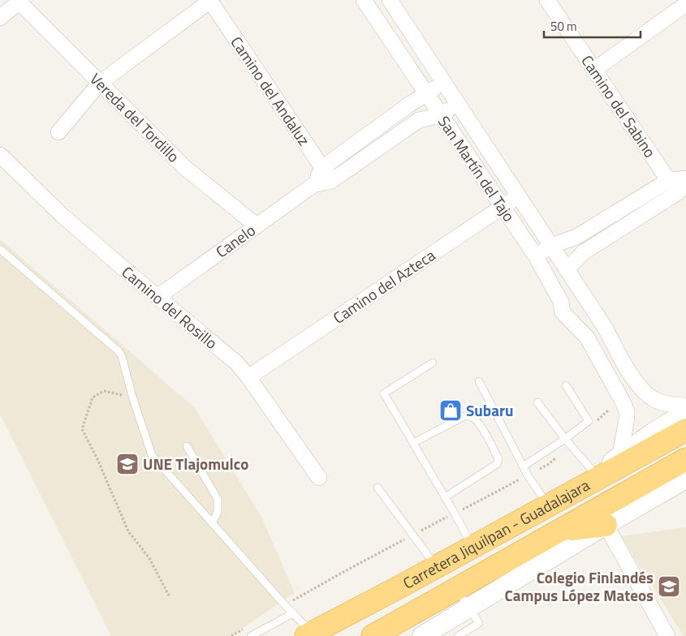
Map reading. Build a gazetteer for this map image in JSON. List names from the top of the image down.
{
  "streets": {
    "highway": ["Carretera Jiquilpan - Guadalajara"],
    "street": [
      "Camino del Andaluz",
      "Camino del Sabino",
      "Vereda del Tordillo",
      "San Martín del Tajo",
      "Canelo",
      "Camino del Azteca",
      "Camino del Rosillo"
    ]
  },
  "crossings": [
    ["Camino del Andaluz", "Canelo"],
    ["Vereda del Tordillo", "Canelo"],
    ["San Martín del Tajo", "Canelo"],
    ["San Martín del Tajo", "Camino del Azteca"],
    ["Canelo", "Camino del Rosillo"],
    ["Camino del Azteca", "Camino del Rosillo"]
  ],
  "places": {
    "shop": ["Subaru"],
    "school or university": ["UNE Tlajomulco", "Colegio Finlandés Campus López Mateos"]
  },
  "scale_bar": "50 m"
}
